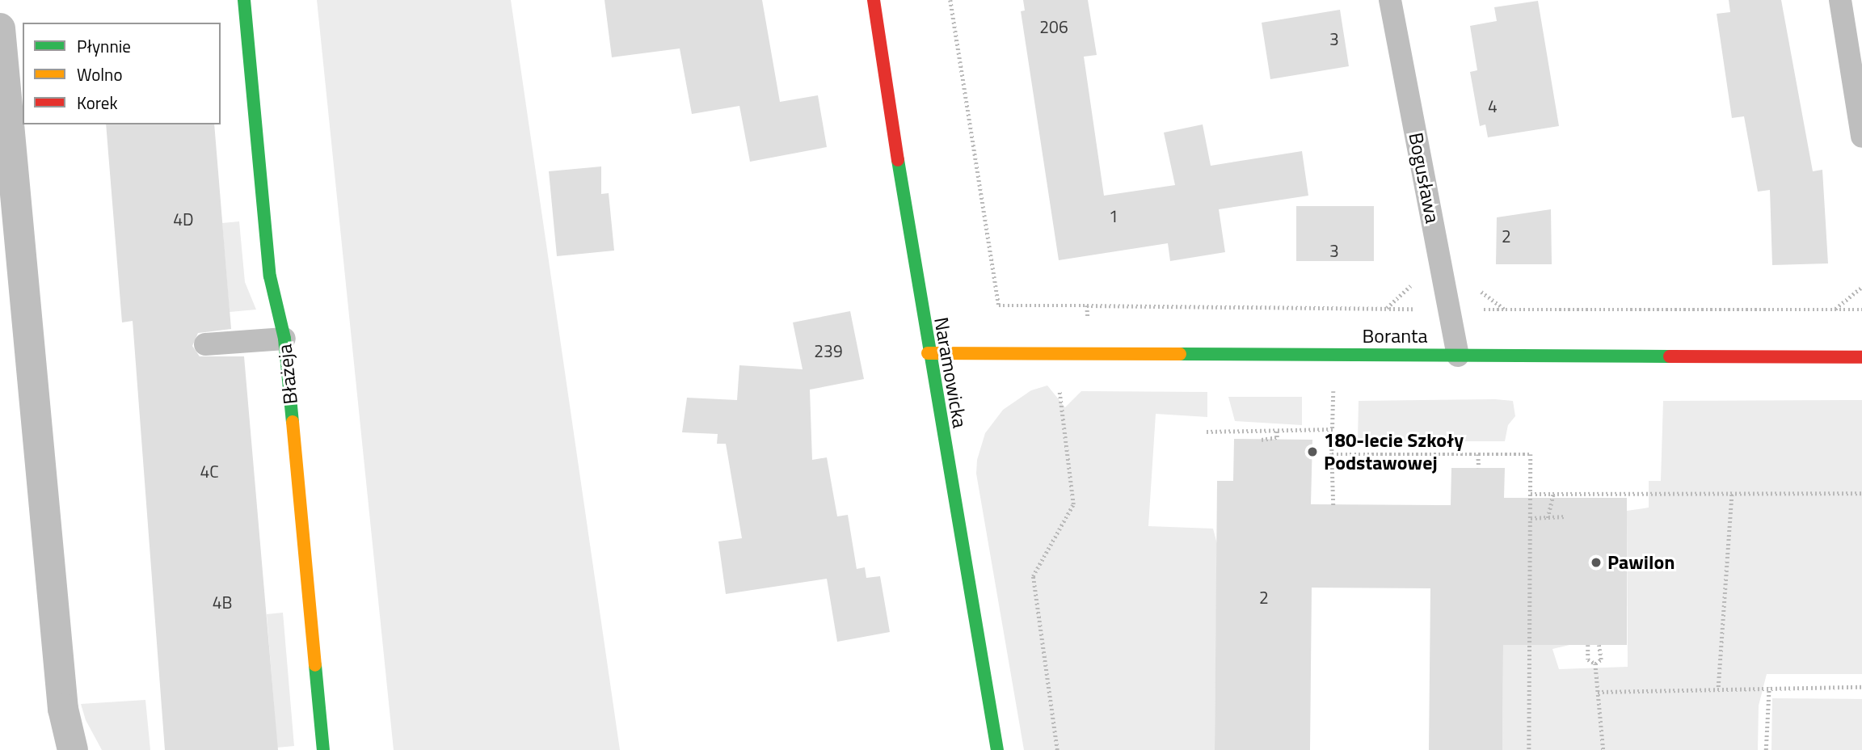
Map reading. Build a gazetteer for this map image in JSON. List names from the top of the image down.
{
  "streets": {
    "street": ["Boranta", "Naramowicka", "Błażeja"],
    "lane": ["Bogusława"]
  },
  "crossings": [
    ["Bogusława", "Boranta"],
    ["Boranta", "Naramowicka"]
  ],
  "places": ["180-lecie Szkoły Podstawowej", "Pawilon"],
  "house_numbers": [
    "206",
    "3",
    "4",
    "1",
    "4D",
    "2",
    "3",
    "239",
    "4C",
    "2",
    "4B"
  ],
  "legend": ["Płynnie", "Wolno", "Korek"]
}
